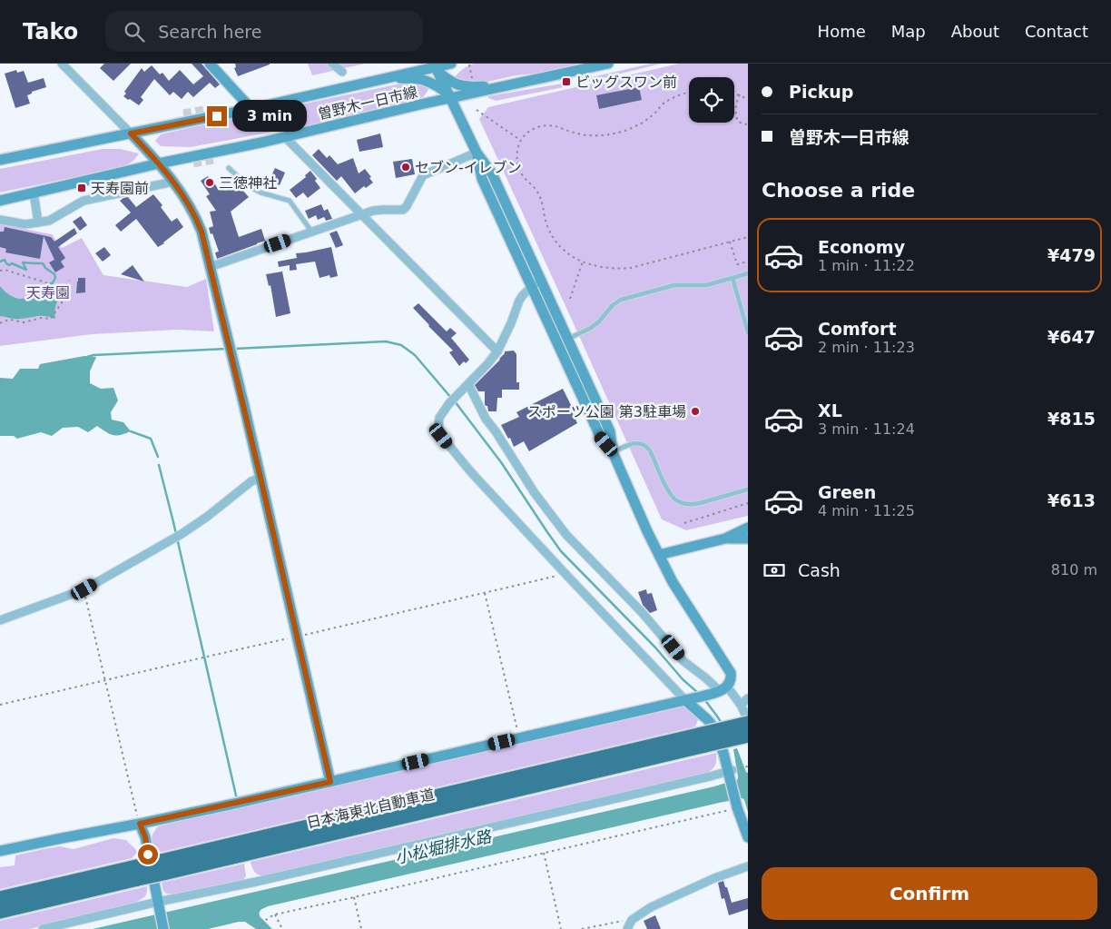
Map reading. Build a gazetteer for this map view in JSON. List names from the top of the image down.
{
  "streets": {
    "highway": ["日本海東北自動車道"],
    "street": ["曽野木一日市線"]
  },
  "water": ["小松堀排水路"],
  "parks": ["天寿園"],
  "places": {
    "transit": ["ビッグスワン前", "天寿園前"],
    "other": ["セブン-イレブン", "三徳神社", "スポーツ公園 第3駐車場"]
  },
  "page": {
    "header": "Tako",
    "search": "Search here",
    "nav": [
      "Home",
      "Map",
      "About",
      "Contact"
    ],
    "banner": ["Pickup", "曽野木一日市線"],
    "bubble": "3 min",
    "heading": "Choose a ride",
    "list": [
      {
        "name": "Economy",
        "note": "1 min · 11:22",
        "value": "¥479"
      },
      {
        "name": "Comfort",
        "note": "2 min · 11:23",
        "value": "¥647"
      },
      {
        "name": "XL",
        "note": "3 min · 11:24",
        "value": "¥815"
      },
      {
        "name": "Green",
        "note": "4 min · 11:25",
        "value": "¥613"
      }
    ],
    "pay": ["Cash", "810 m"],
    "buttons": "Confirm"
  }
}
